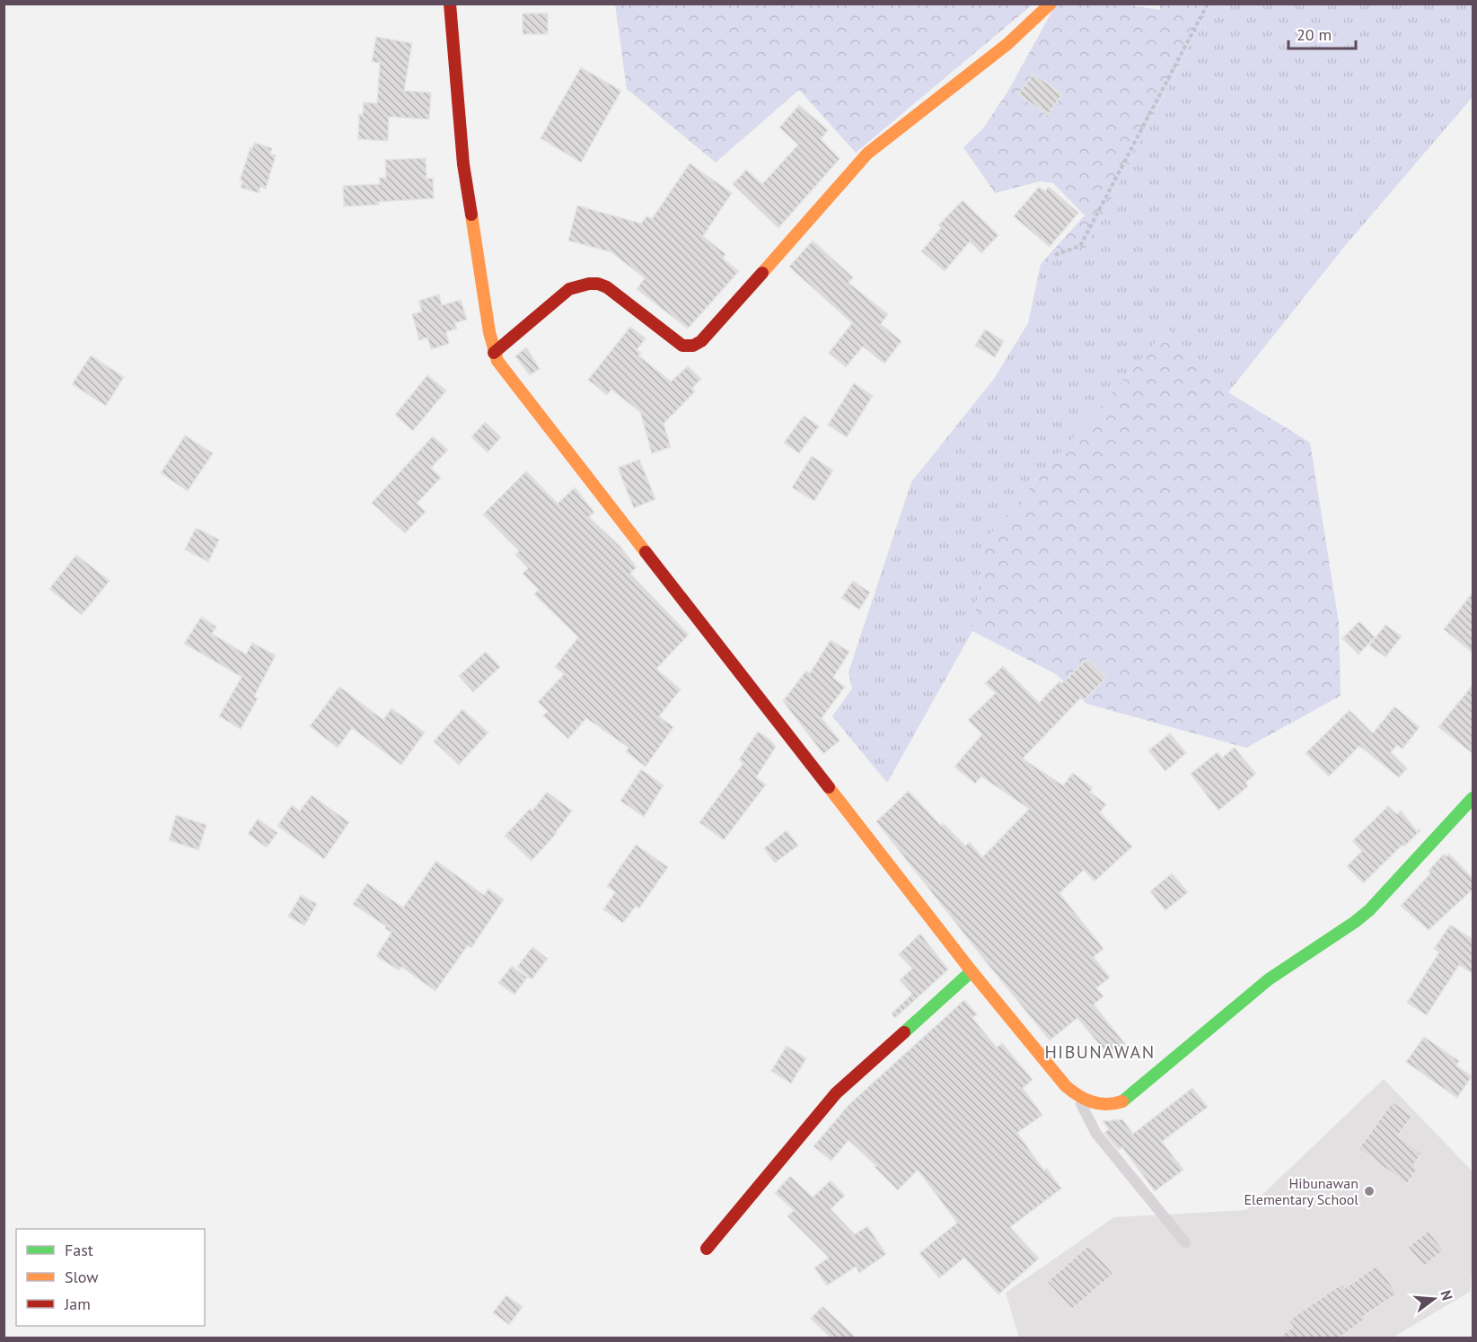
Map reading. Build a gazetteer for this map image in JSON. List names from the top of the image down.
{
  "districts": ["HIBUNAWAN"],
  "places": ["Hibunawan Elementary School"],
  "legend": ["Fast", "Slow", "Jam"],
  "scale_bar": "20 m",
  "north": "right"
}
